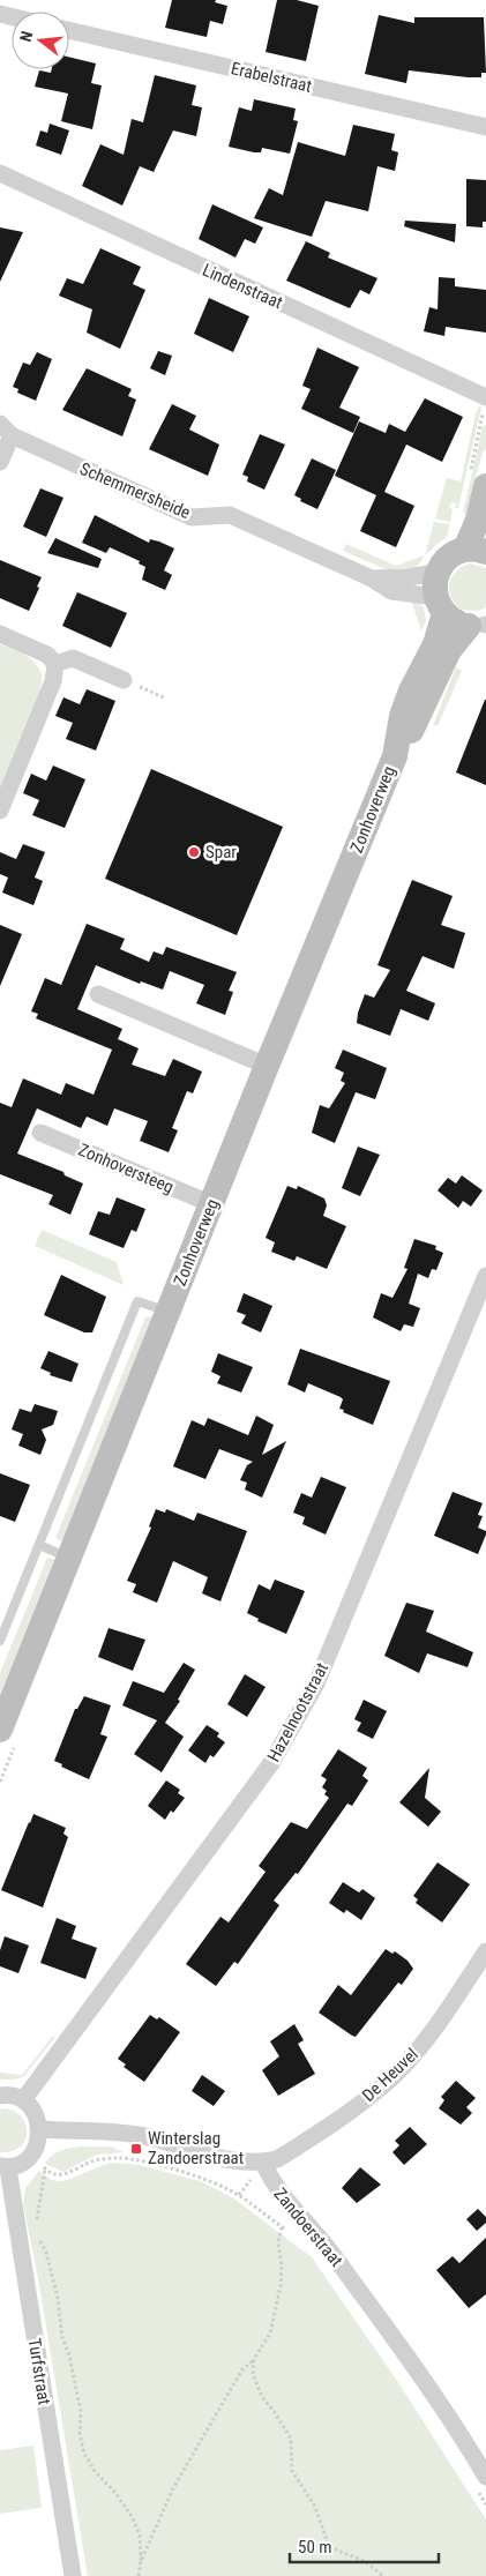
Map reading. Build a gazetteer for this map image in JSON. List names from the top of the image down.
{
  "streets": {
    "street": [
      "Erabelstraat",
      "Lindenstraat",
      "Schemmersheide",
      "Zonhoverweg",
      "Zonhoversteeg",
      "Hazelnootstraat",
      "De Heuvel",
      "Zandoerstraat",
      "Turfstraat"
    ]
  },
  "crossings": [
    ["Schemmersheide", "Zonhoverweg"],
    ["Zonhoverweg", "Zonhoversteeg"],
    ["De Heuvel", "Zandoerstraat"]
  ],
  "places": {
    "other": ["Spar"],
    "transit": ["Winterslag Zandoerstraat"]
  },
  "scale_bar": "50 m",
  "north": "left"
}
